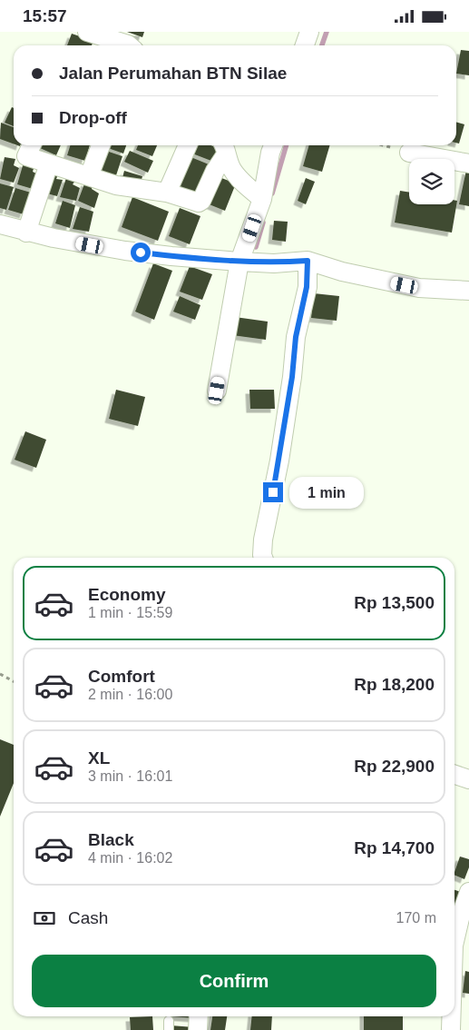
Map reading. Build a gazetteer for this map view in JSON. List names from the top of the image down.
{
  "page": {
    "status": "15:57",
    "banner": ["Jalan Perumahan BTN Silae", "Drop-off"],
    "bubble": "1 min",
    "list": [
      {
        "name": "Economy",
        "note": "1 min · 15:59",
        "value": "Rp 13,500"
      },
      {
        "name": "Comfort",
        "note": "2 min · 16:00",
        "value": "Rp 18,200"
      },
      {
        "name": "XL",
        "note": "3 min · 16:01",
        "value": "Rp 22,900"
      },
      {
        "name": "Black",
        "note": "4 min · 16:02",
        "value": "Rp 14,700"
      }
    ],
    "pay": ["Cash", "170 m"],
    "buttons": "Confirm"
  }
}
